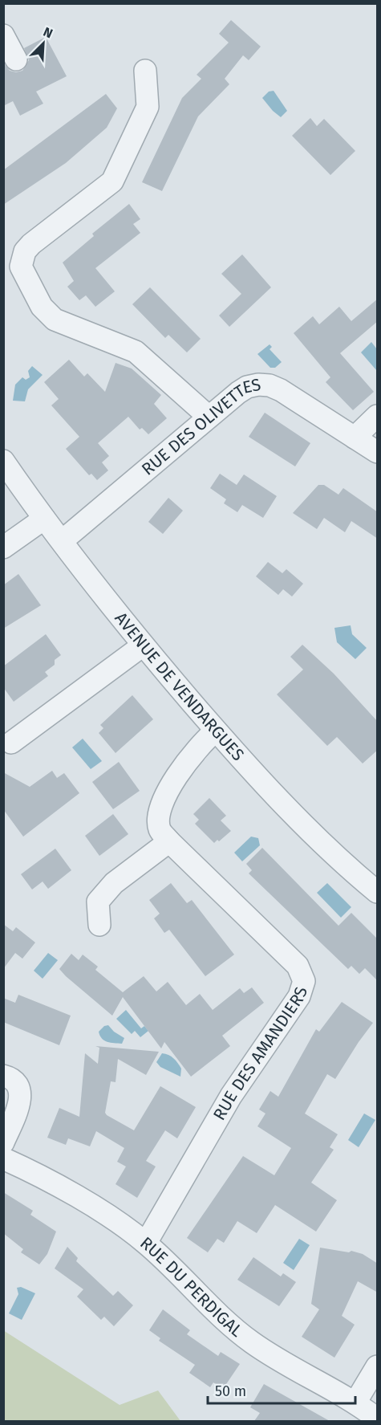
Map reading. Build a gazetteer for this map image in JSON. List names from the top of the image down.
{
  "streets": {
    "street": [
      "RUE DES OLIVETTES",
      "AVENUE DE VENDARGUES",
      "RUE DES AMANDIERS",
      "RUE DU PERDIGAL"
    ]
  },
  "crossings": [
    ["RUE DES OLIVETTES", "AVENUE DE VENDARGUES"],
    ["AVENUE DE VENDARGUES", "RUE DES AMANDIERS"],
    ["RUE DES AMANDIERS", "RUE DU PERDIGAL"]
  ],
  "scale_bar": "50 m",
  "north": "top right"
}
